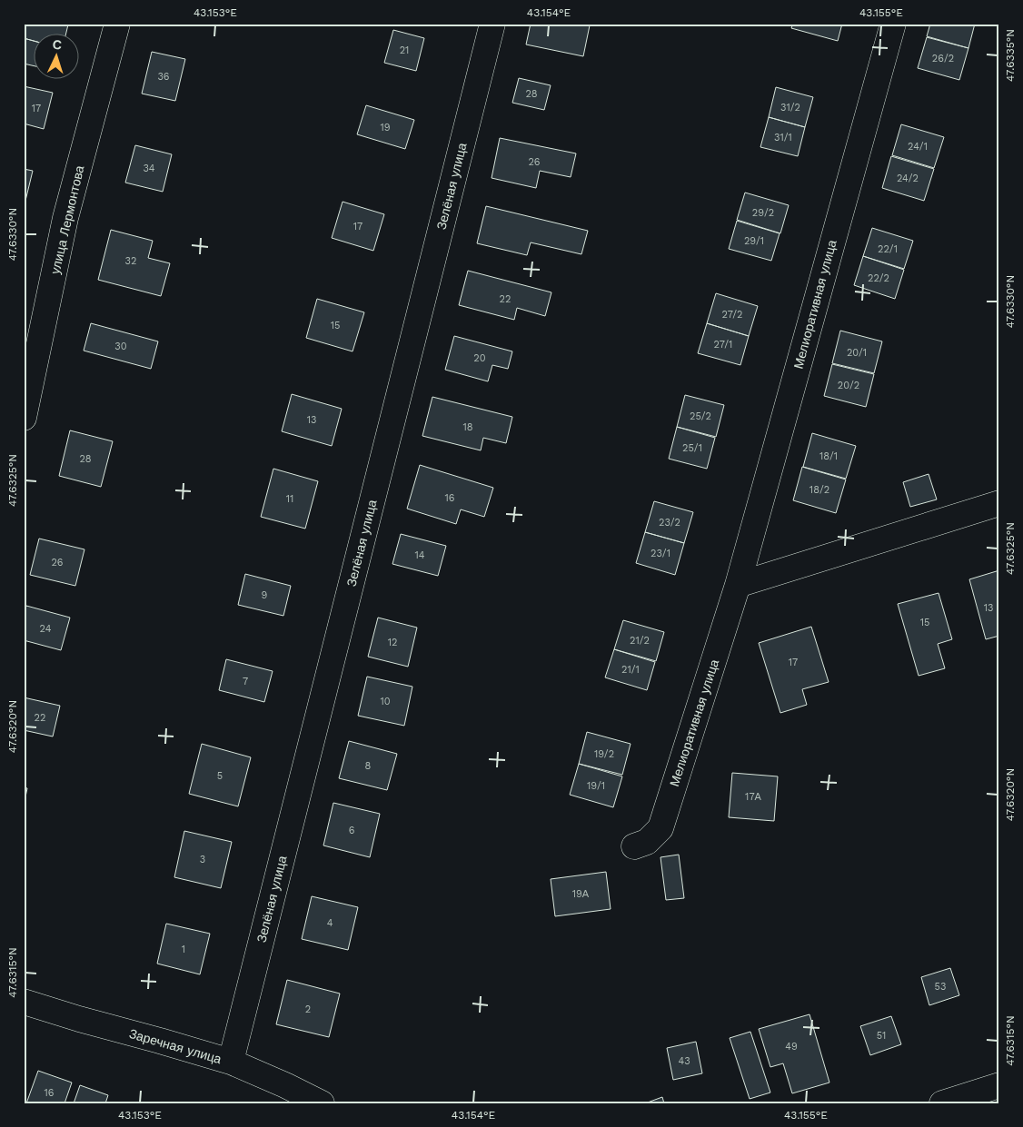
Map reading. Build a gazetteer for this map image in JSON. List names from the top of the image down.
{
  "streets": {
    "street": [
      "Зелёная улица",
      "улица Лермонтова",
      "Мелиоративная улица",
      "Заречная улица"
    ]
  },
  "crossings": [
    ["Зелёная улица", "Заречная улица"]
  ],
  "house_numbers": [
    "21",
    "26/2",
    "36",
    "28",
    "31/2",
    "17",
    "19",
    "31/1",
    "24/1",
    "26",
    "34",
    "24/2",
    "29/2",
    "17",
    "29/1",
    "22/1",
    "32",
    "22/2",
    "22",
    "27/2",
    "15",
    "27/1",
    "30",
    "20/1",
    "20",
    "20/2",
    "25/2",
    "13",
    "18",
    "25/1",
    "18/1",
    "28",
    "18/2",
    "16",
    "11",
    "23/2",
    "23/1",
    "14",
    "26",
    "9",
    "13",
    "15",
    "24",
    "21/2",
    "12",
    "17",
    "21/1",
    "7",
    "10",
    "22",
    "19/2",
    "8",
    "5",
    "19/1",
    "17А",
    "6",
    "3",
    "19А",
    "4",
    "1",
    "53",
    "2",
    "51",
    "49",
    "43",
    "16"
  ],
  "north": "top",
  "coordinates": [
    "43.153°E",
    "43.154°E",
    "43.155°E",
    "47.6335°N",
    "47.6330°N",
    "47.6325°N",
    "47.6320°N",
    "47.6315°N"
  ]
}
